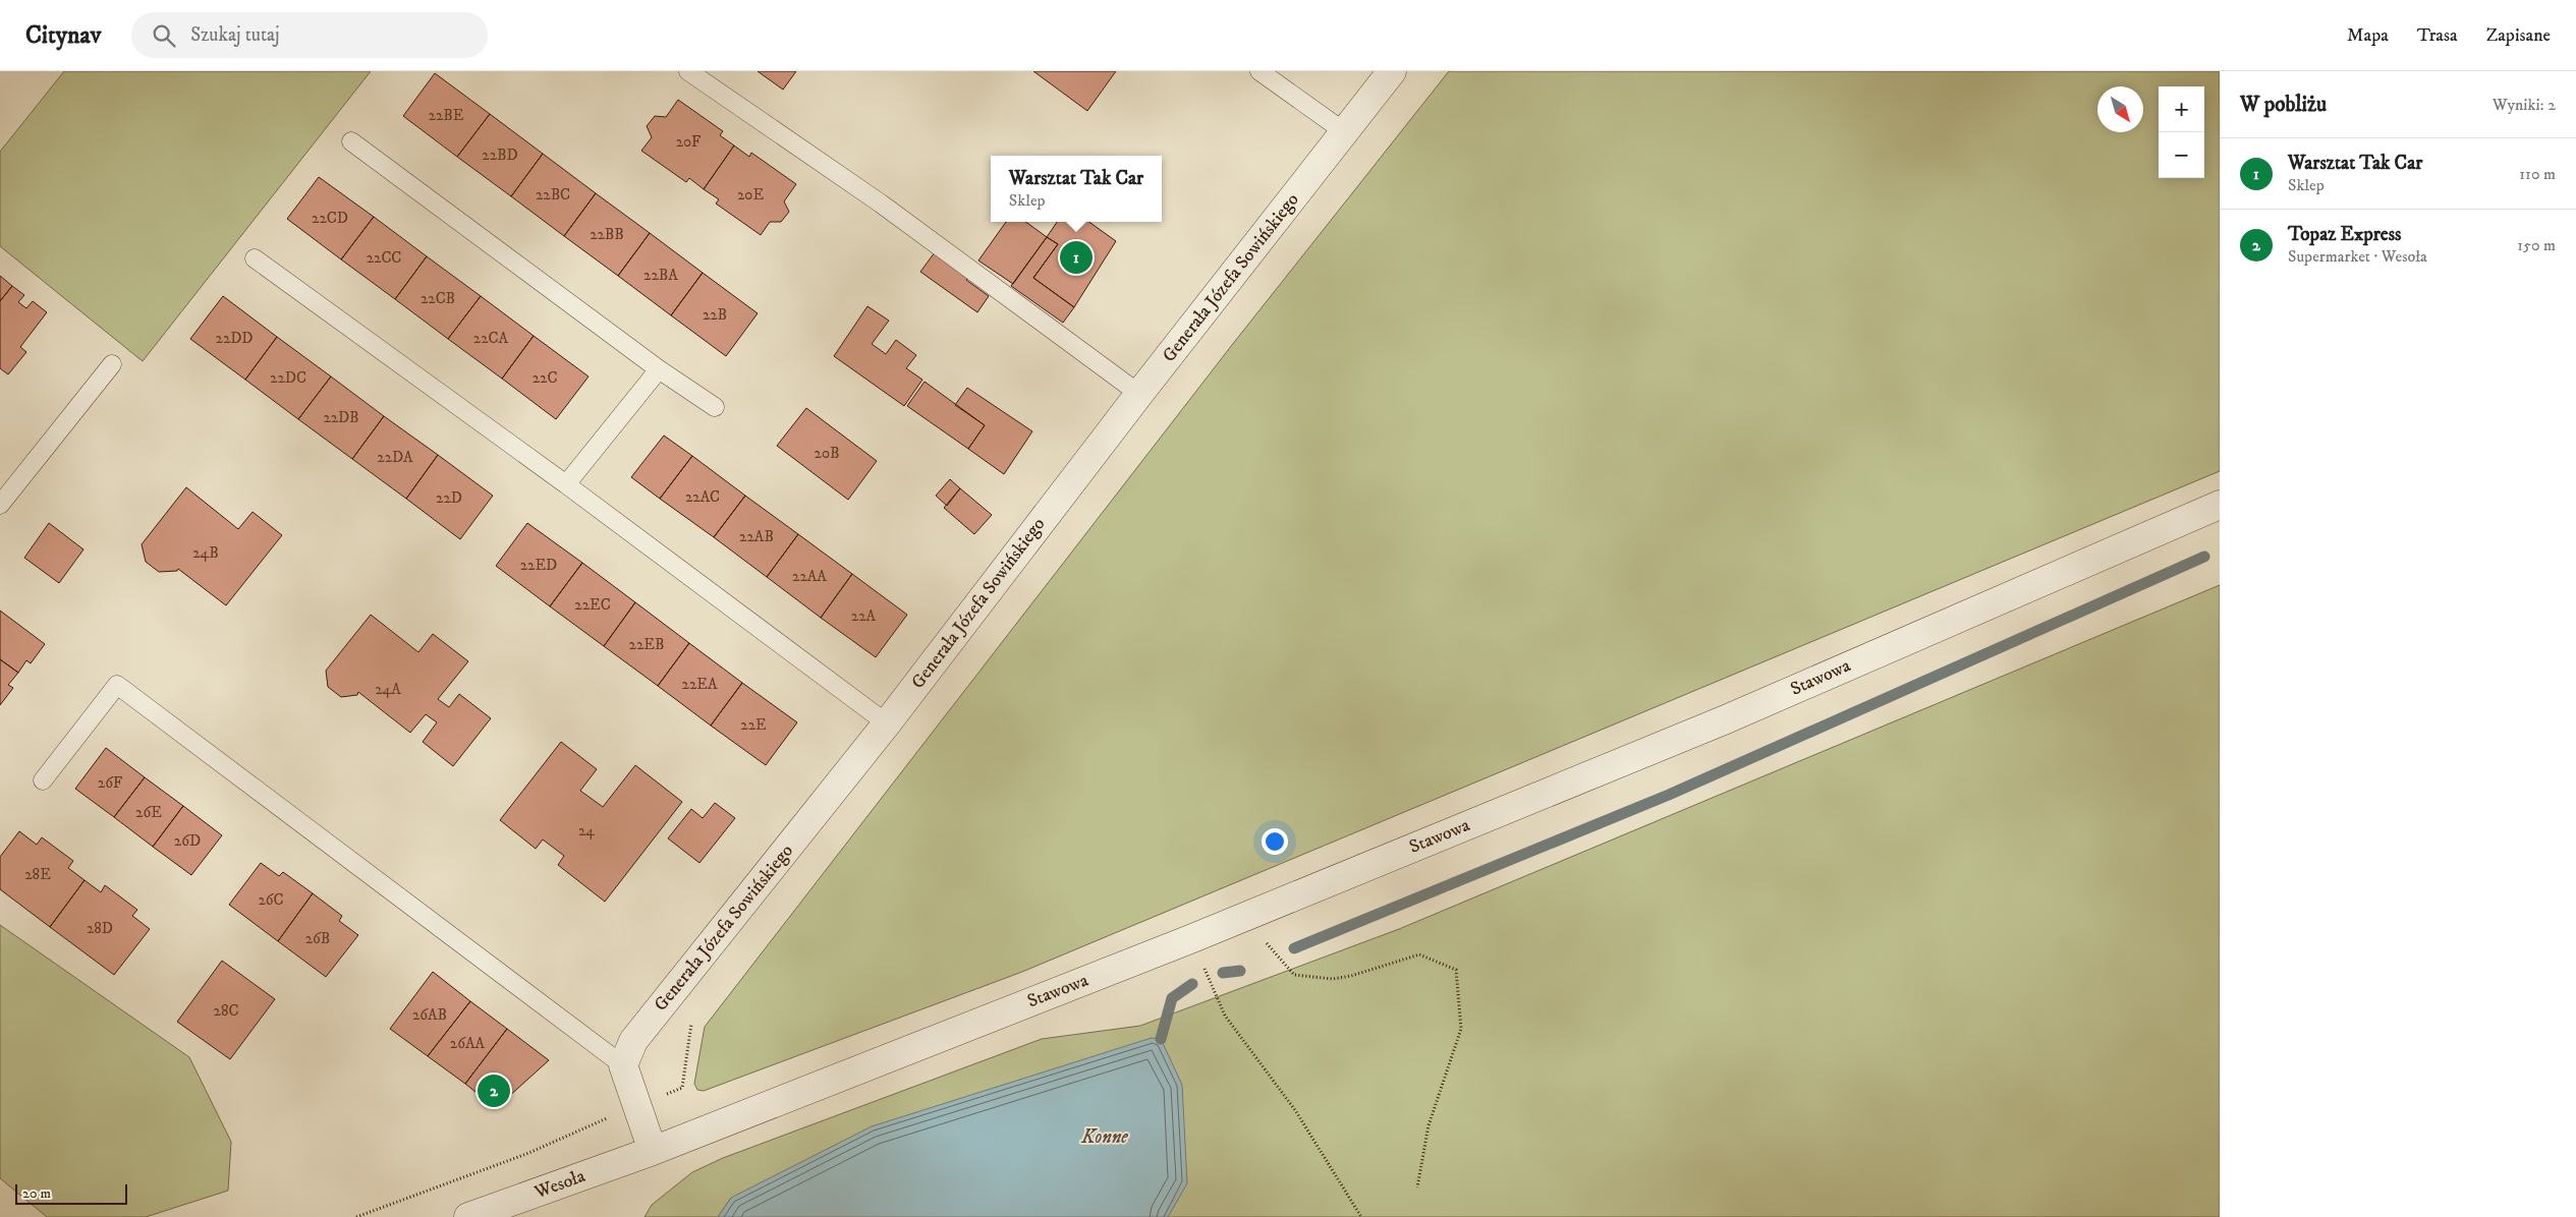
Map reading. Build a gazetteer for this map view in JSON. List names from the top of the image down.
{
  "streets": {
    "street": ["Generała Józefa Sowińskiego", "Stawowa", "Wesoła"]
  },
  "crossings": [
    ["Stawowa", "Wesoła"]
  ],
  "water": ["Konne"],
  "house_numbers": [
    "22BE",
    "20F",
    "22BD",
    "22BC",
    "20E",
    "22CD",
    "22BB",
    "22CC",
    "22BA",
    "22CB",
    "22B",
    "22DD",
    "22CA",
    "22DC",
    "22C",
    "22DB",
    "20B",
    "22DA",
    "22AC",
    "22D",
    "22AB",
    "24B",
    "22ED",
    "22AA",
    "22EC",
    "22A",
    "22EB",
    "22EA",
    "24A",
    "22E",
    "26F",
    "26E",
    "24",
    "26D",
    "28E",
    "26C",
    "28D",
    "26B",
    "28C",
    "26AB",
    "26AA"
  ],
  "scale_bar": "20 m",
  "north": "bottom right",
  "page": {
    "header": "Citynav",
    "search": "Szukaj tutaj",
    "nav": ["Mapa", "Trasa", "Zapisane"],
    "heading": ["W pobliżu", "Wyniki: 2"],
    "map_buttons": ["+", "−"],
    "list": [
      {
        "mark": "1",
        "name": "Warsztat Tak Car",
        "note": "Sklep",
        "value": "110 m"
      },
      {
        "mark": "2",
        "name": "Topaz Express",
        "note": "Supermarket · Wesoła",
        "value": "150 m"
      }
    ],
    "popup": ["Warsztat Tak Car", "Sklep"],
    "pins": ["1", "2"],
    "scale": "20 m"
  }
}
